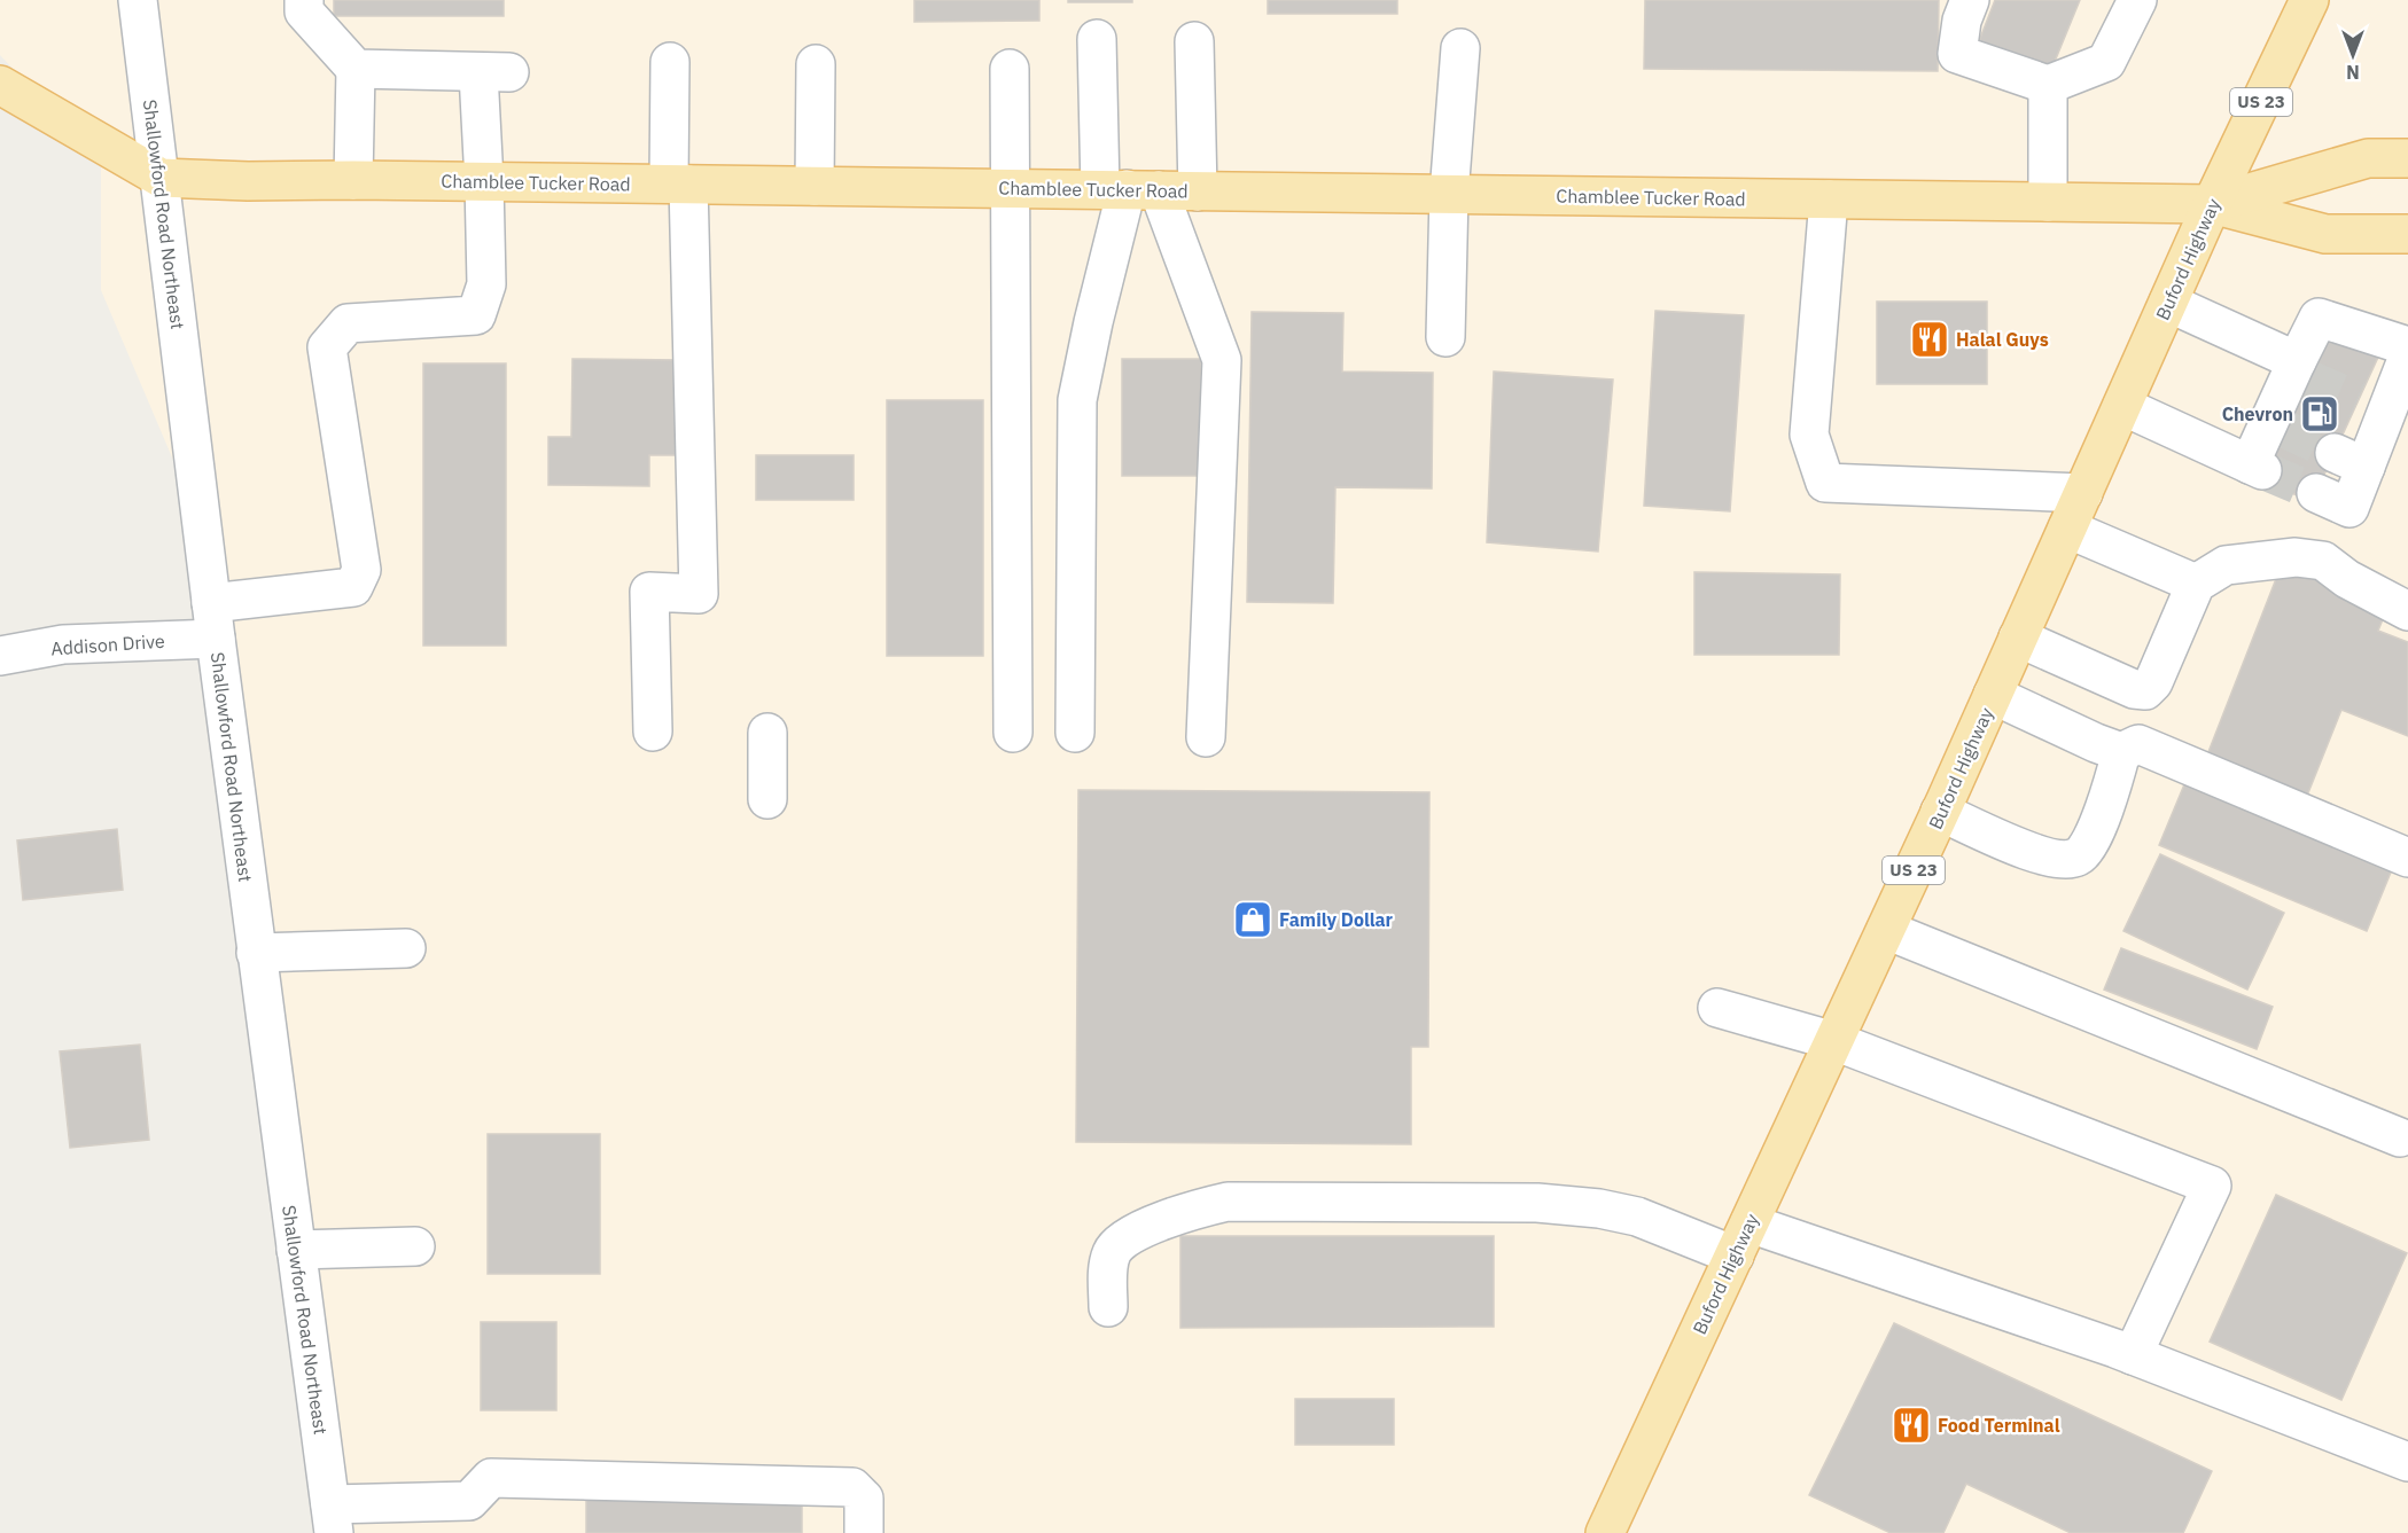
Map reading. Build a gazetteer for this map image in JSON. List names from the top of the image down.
{
  "streets": {
    "main road": ["US 23", "Chamblee Tucker Road", "Buford Highway"],
    "street": ["Shallowford Road Northeast", "Addison Drive"]
  },
  "crossings": [
    ["Chamblee Tucker Road", "Shallowford Road Northeast"],
    ["Chamblee Tucker Road", "Buford Highway"],
    ["Chamblee Tucker Road", "Addison Drive"],
    ["Shallowford Road Northeast", "Addison Drive"]
  ],
  "places": {
    "restaurant": ["Halal Guys", "Food Terminal"],
    "fuel station": ["Chevron"],
    "shop": ["Family Dollar"]
  },
  "north": "bottom"
}
